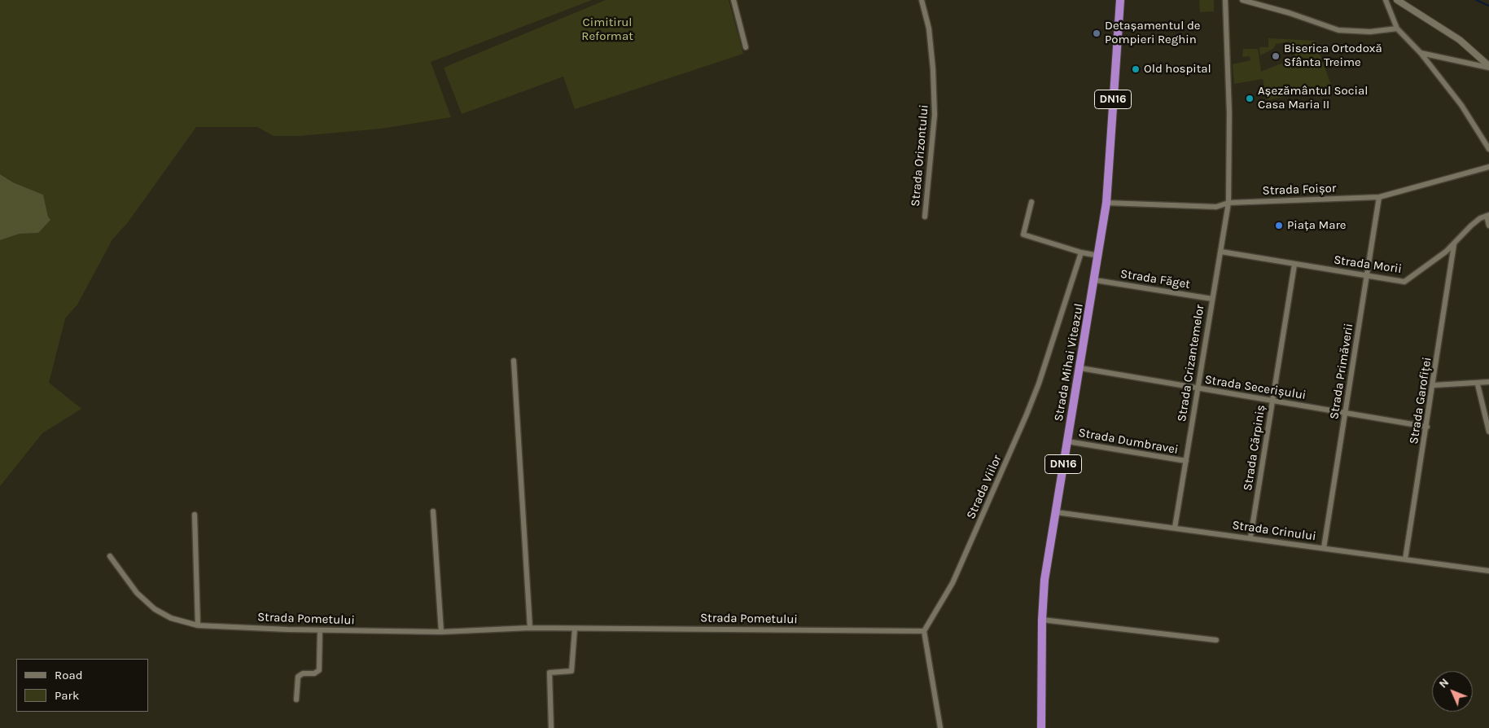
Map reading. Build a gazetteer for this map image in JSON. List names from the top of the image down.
{
  "streets": {
    "highway": ["DN16", "Strada Mihai Viteazul"],
    "street": [
      "Strada Orizontului",
      "Strada Foișor",
      "Strada Morii",
      "Strada Făget",
      "Strada Crizantemelor",
      "Strada Primăverii",
      "Strada Secerișului",
      "Strada Garofiței",
      "Strada Dumbravei",
      "Strada Cărpiniș",
      "Strada Viilor",
      "Strada Crinului",
      "Strada Pometului"
    ]
  },
  "crossings": [
    ["Strada Foișor", "Strada Mihai Viteazul"],
    ["Strada Foișor", "Strada Crizantemelor"],
    ["Strada Foișor", "Strada Primăverii"],
    ["Strada Morii", "Strada Crizantemelor"],
    ["Strada Morii", "Strada Primăverii"],
    ["Strada Morii", "Strada Garofiței"],
    ["Strada Morii", "Strada Cărpiniș"],
    ["Strada Făget", "Strada Mihai Viteazul"],
    ["Strada Făget", "Strada Crizantemelor"],
    ["Strada Mihai Viteazul", "Strada Secerișului"],
    ["Strada Mihai Viteazul", "Strada Dumbravei"],
    ["Strada Mihai Viteazul", "Strada Crinului"],
    ["Strada Crizantemelor", "Strada Secerișului"],
    ["Strada Crizantemelor", "Strada Dumbravei"],
    ["Strada Crizantemelor", "Strada Crinului"],
    ["Strada Primăverii", "Strada Secerișului"],
    ["Strada Primăverii", "Strada Crinului"],
    ["Strada Secerișului", "Strada Garofiței"],
    ["Strada Secerișului", "Strada Cărpiniș"],
    ["Strada Garofiței", "Strada Crinului"],
    ["Strada Cărpiniș", "Strada Crinului"],
    ["Strada Viilor", "Strada Pometului"]
  ],
  "parks": ["Cimitirul Reformat"],
  "places": [
    "Detașamentul de Pompieri Reghin",
    "Biserica Ortodoxă Sfânta Treime",
    "Old hospital",
    "Așezământul Social Casa Maria II",
    "Piața Mare"
  ],
  "legend": ["Road", "Park"],
  "north": "top left"
}
